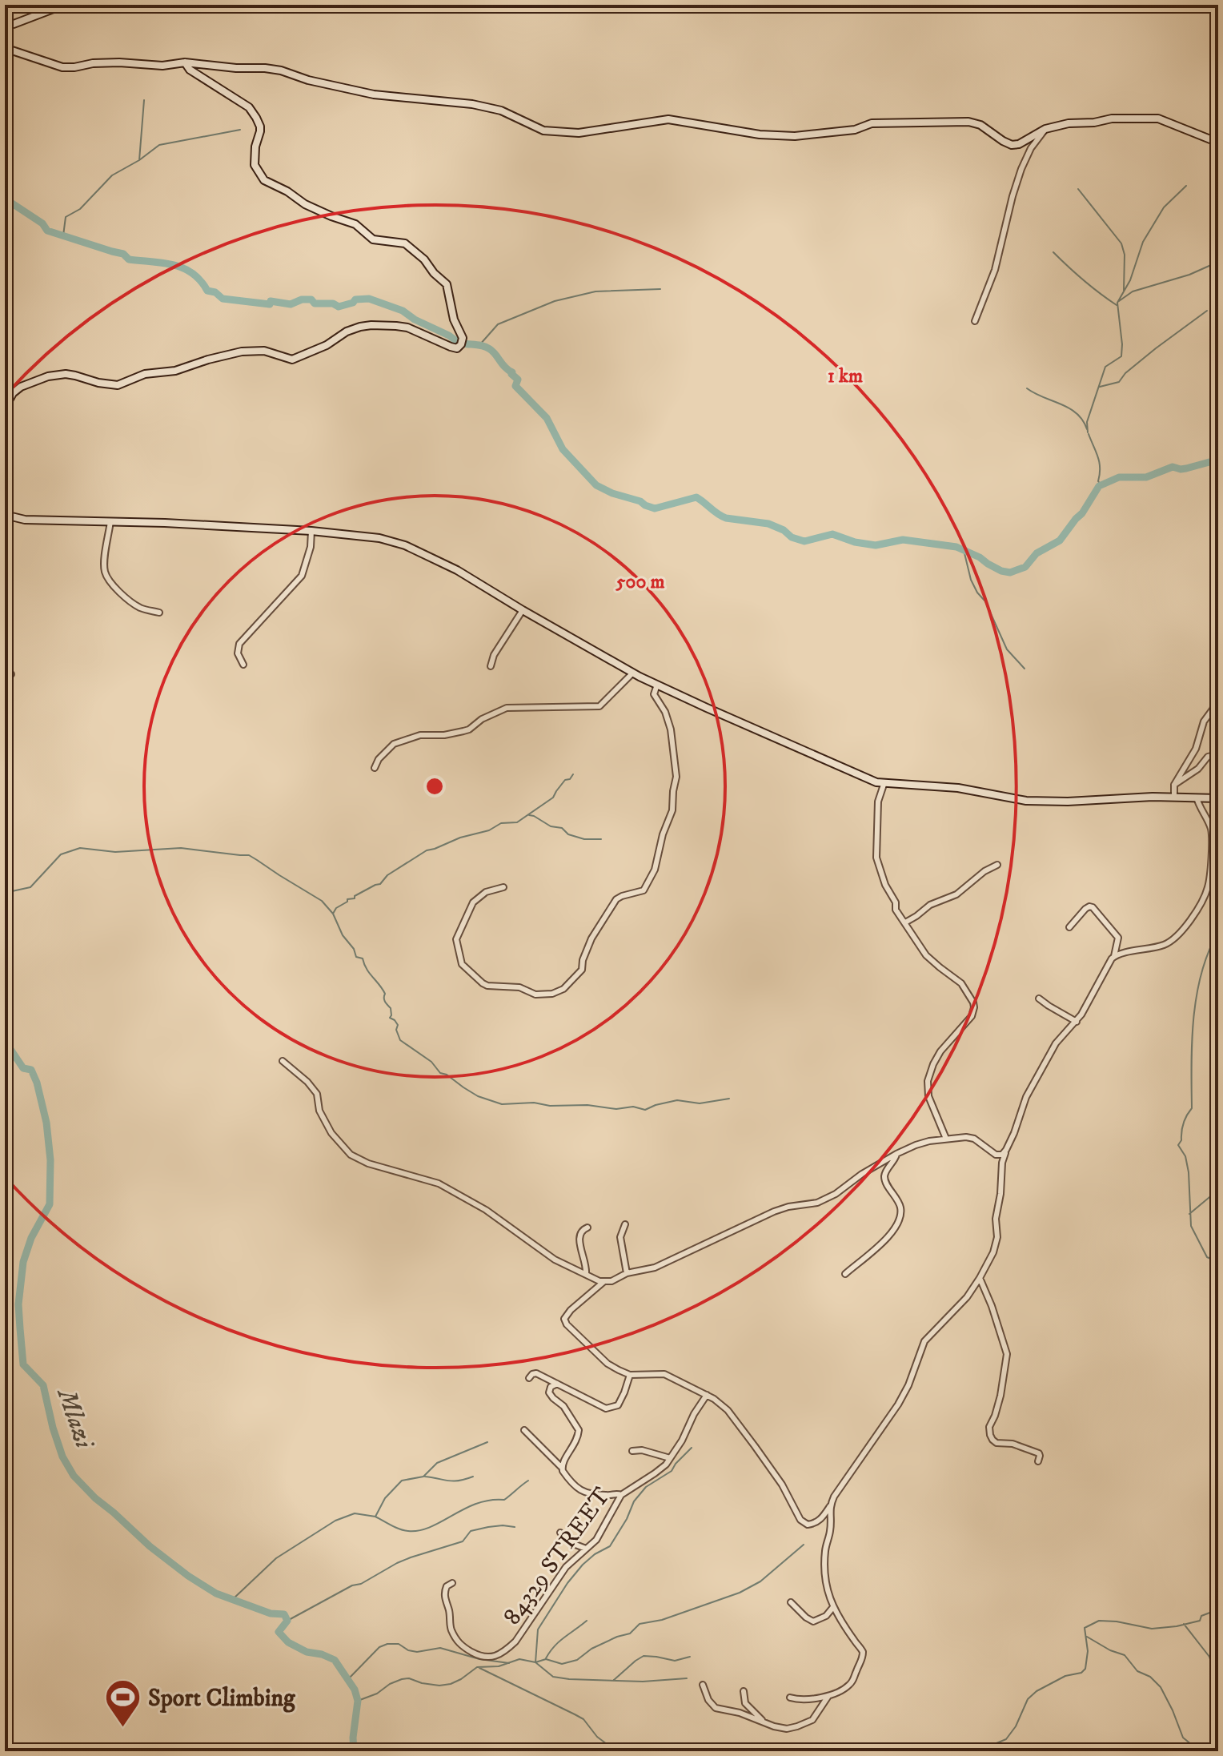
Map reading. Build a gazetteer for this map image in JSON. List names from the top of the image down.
{
  "streets": {
    "street": ["84329 STREET"]
  },
  "water": ["Mlazi"],
  "places": {
    "sports": ["Sport Climbing"]
  },
  "rings": ["1 km", "500 m"]
}
